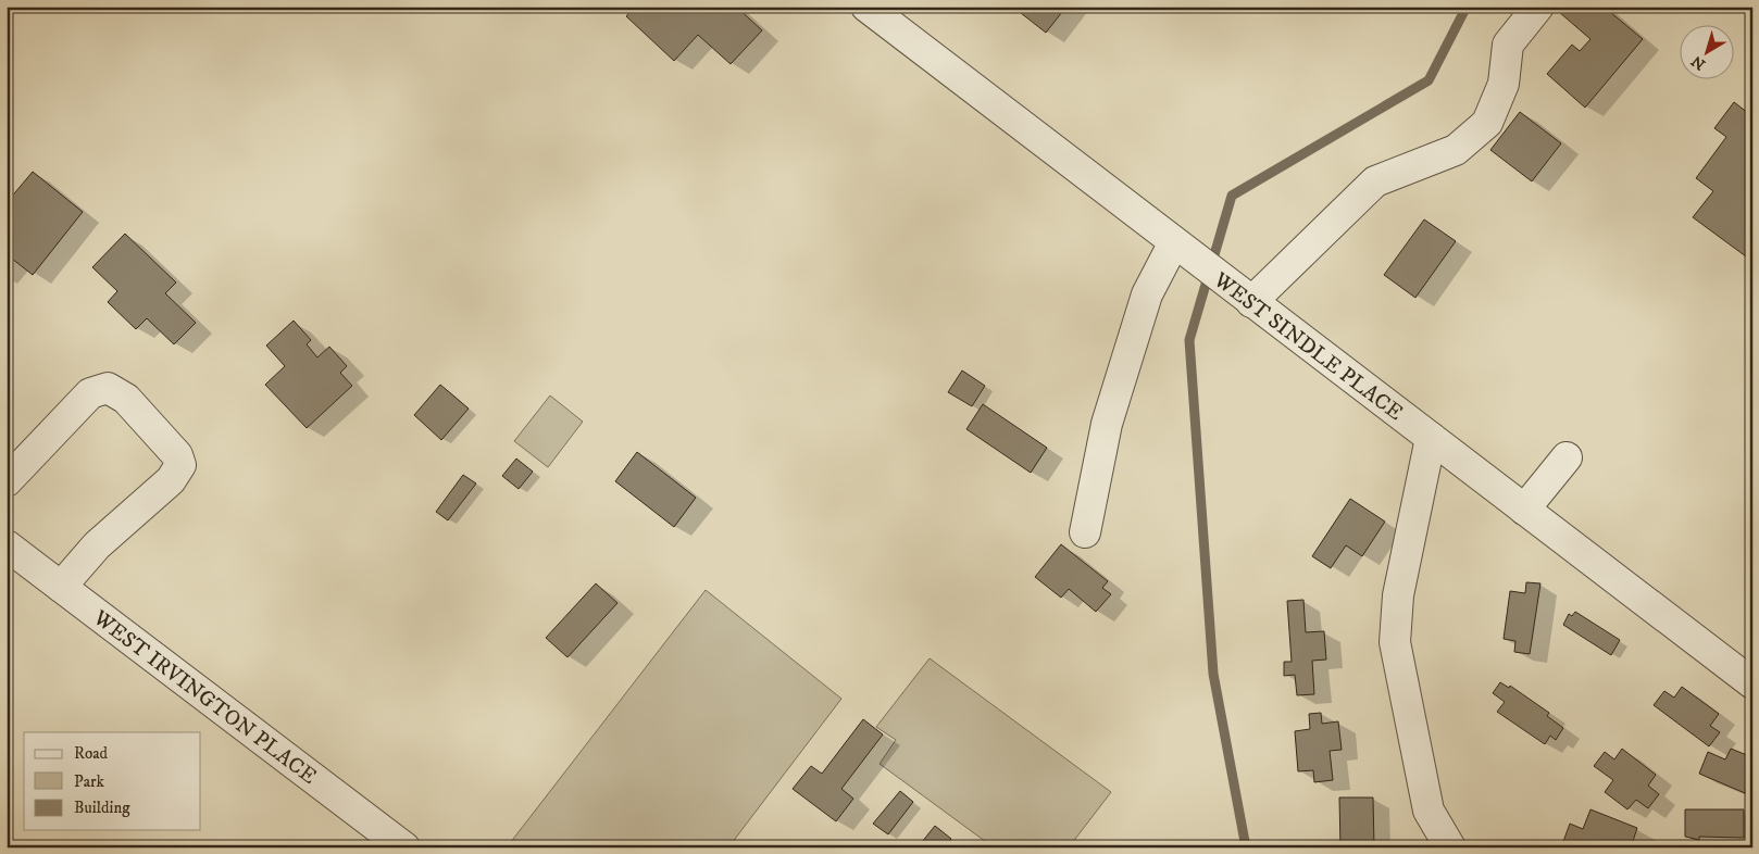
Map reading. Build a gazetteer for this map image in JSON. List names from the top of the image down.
{
  "streets": {
    "street": ["WEST SINDLE PLACE", "WEST IRVINGTON PLACE"]
  },
  "legend": ["Road", "Park", "Building"],
  "north": "bottom left"
}
